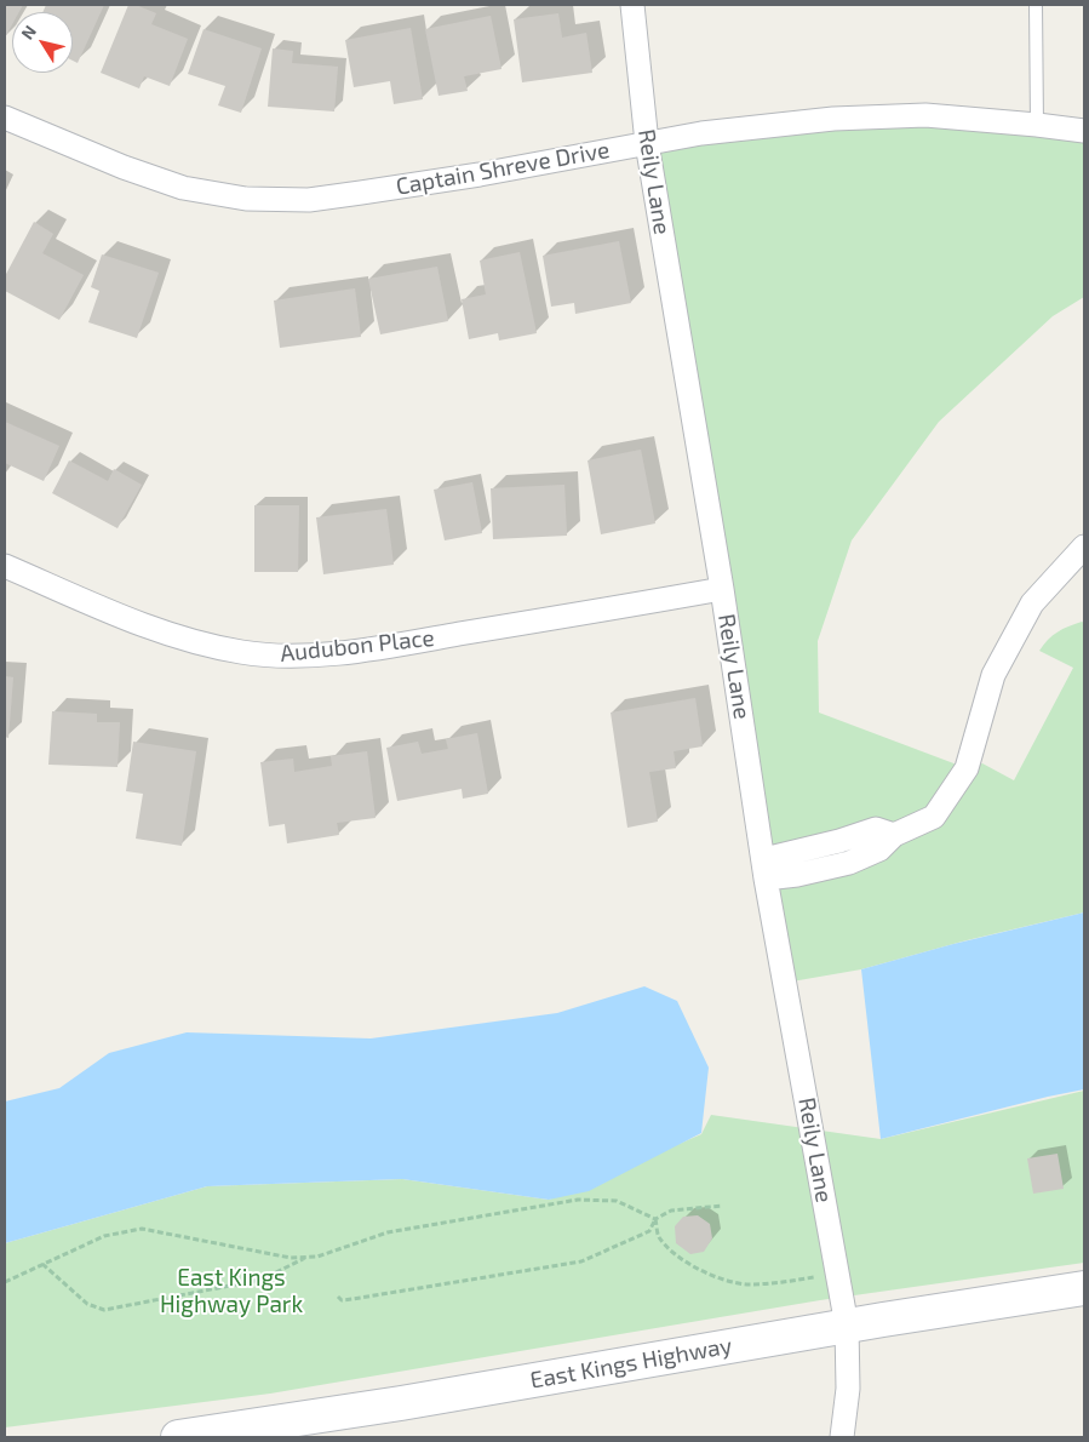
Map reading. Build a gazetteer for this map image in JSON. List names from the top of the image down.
{
  "streets": {
    "main road": ["East Kings Highway"],
    "street": ["Captain Shreve Drive", "Reily Lane", "Audubon Place"]
  },
  "crossings": [
    ["Captain Shreve Drive", "Reily Lane"],
    ["Reily Lane", "Audubon Place"],
    ["Reily Lane", "East Kings Highway"]
  ],
  "parks": ["East Kings Highway Park"],
  "north": "top left"
}
